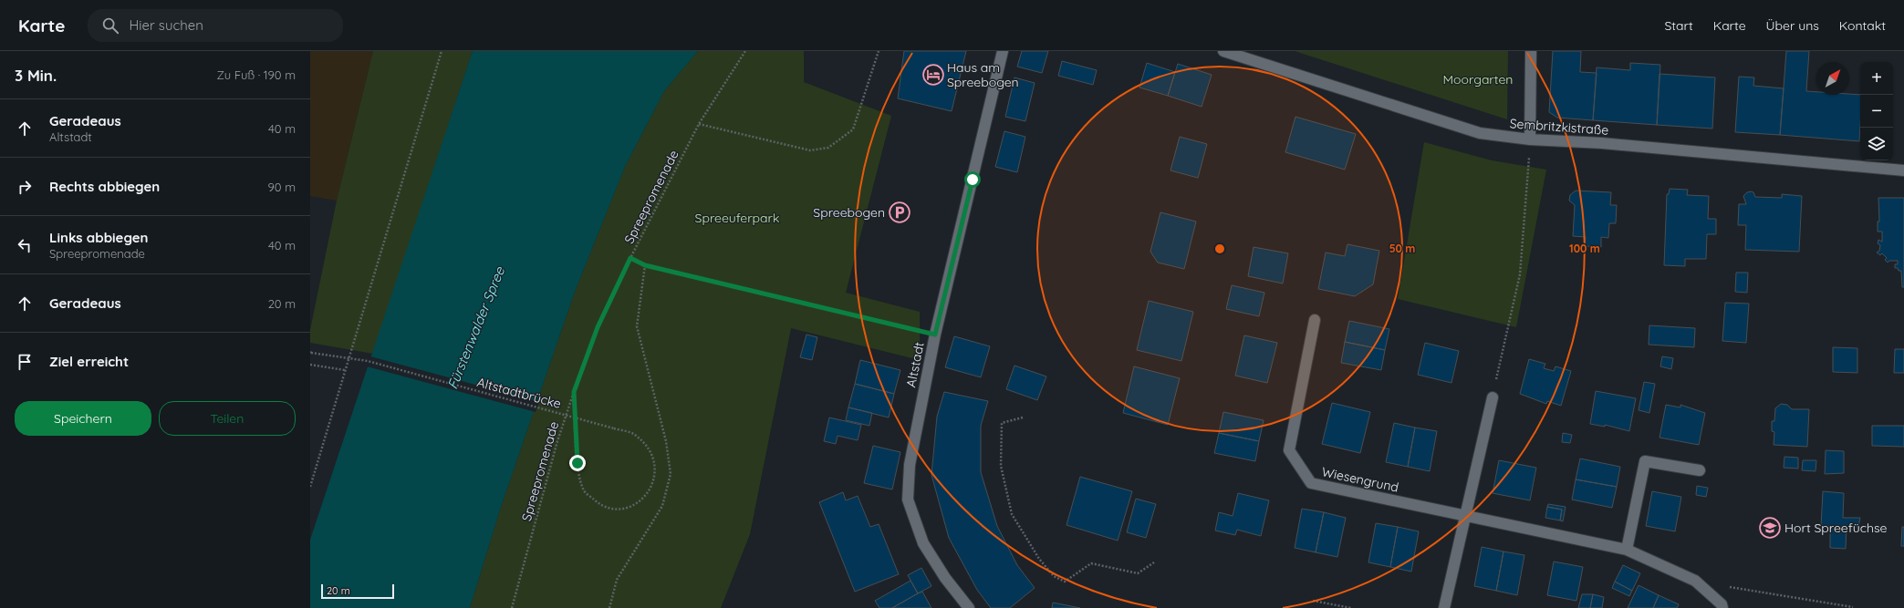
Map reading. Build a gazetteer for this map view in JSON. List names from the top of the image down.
{
  "streets": {
    "street": ["Sembritzkistraße", "Altstadt", "Wiesengrund"],
    "path": ["Spreepromenade", "Altstadtbrücke"]
  },
  "crossings": [
    ["Spreepromenade", "Altstadtbrücke"]
  ],
  "water": ["Fürstenwalder Spree"],
  "parks": ["Moorgarten", "Spreeuferpark"],
  "places": {
    "hotel": ["Haus am Spreebogen"],
    "parking": ["Spreebogen"],
    "school or university": ["Hort Spreefüchse"]
  },
  "scale_bar": "20 m",
  "north": "top right",
  "page": {
    "header": "Karte",
    "search": "Hier suchen",
    "nav": [
      "Start",
      "Karte",
      "Über uns",
      "Kontakt"
    ],
    "heading": ["3 Min.", "Zu Fuß · 190 m"],
    "map_buttons": ["+", "−"],
    "list": [
      ["Geradeaus", "Altstadt", "40 m"],
      ["Rechts abbiegen", "90 m"],
      ["Links abbiegen", "Spreepromenade", "40 m"],
      ["Geradeaus", "20 m"],
      "Ziel erreicht"
    ],
    "buttons": ["Speichern", "Teilen"],
    "scale": "20 m"
  },
  "rings": ["50 m", "100 m"]
}
